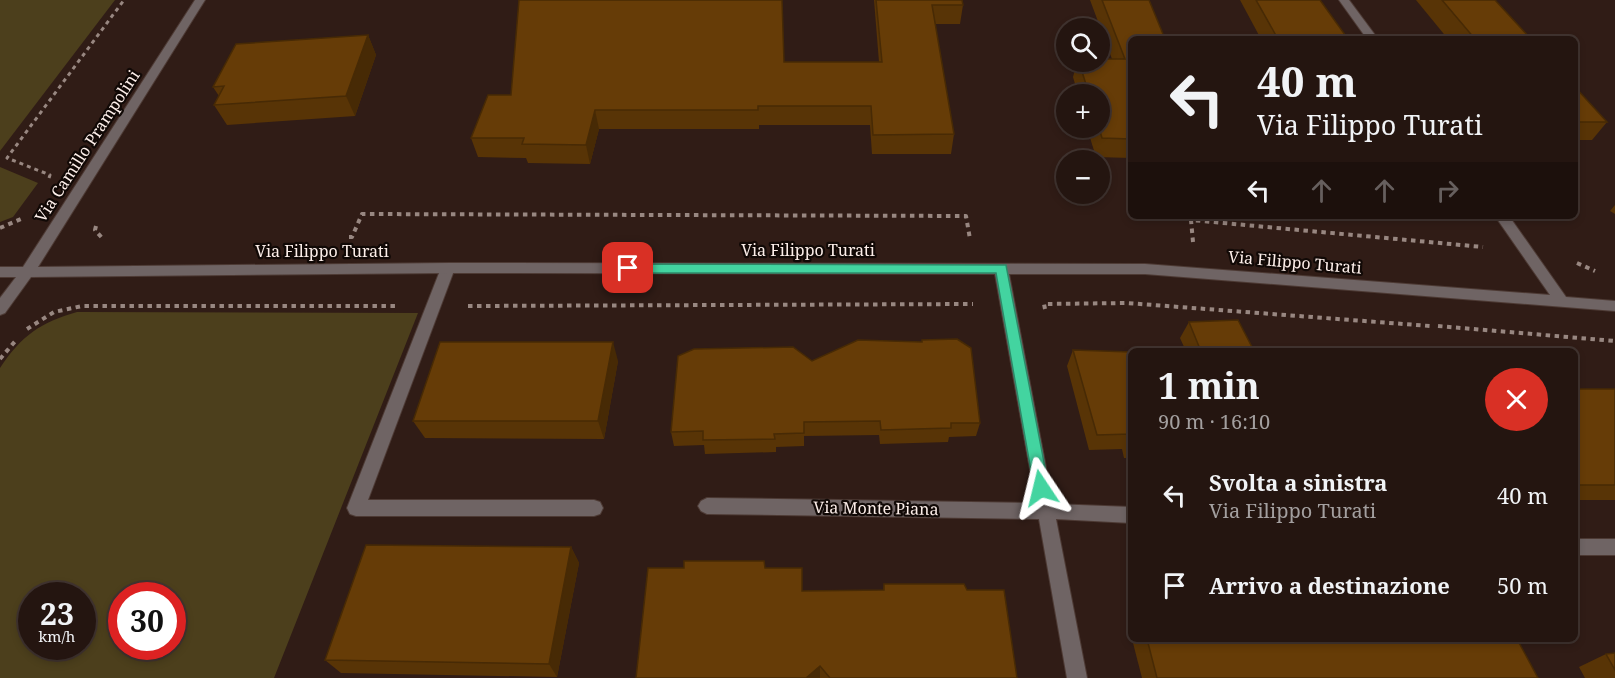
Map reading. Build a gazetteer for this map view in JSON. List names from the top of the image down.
{
  "streets": {
    "street": ["Via Camillo Prampolini", "Via Filippo Turati", "Via Monte Piana"]
  },
  "crossings": [
    ["Via Camillo Prampolini", "Via Filippo Turati"]
  ],
  "page": {
    "map_buttons": ["+", "−"],
    "turn": ["40 m", "Via Filippo Turati"],
    "heading": ["1 min", "90 m · 16:10"],
    "list": [
      {
        "name": "Svolta a sinistra",
        "note": "Via Filippo Turati",
        "value": "40 m"
      },
      {
        "name": "Arrivo a destinazione",
        "value": "50 m"
      }
    ],
    "speed": "23 km/h",
    "limit": "30"
  }
}
